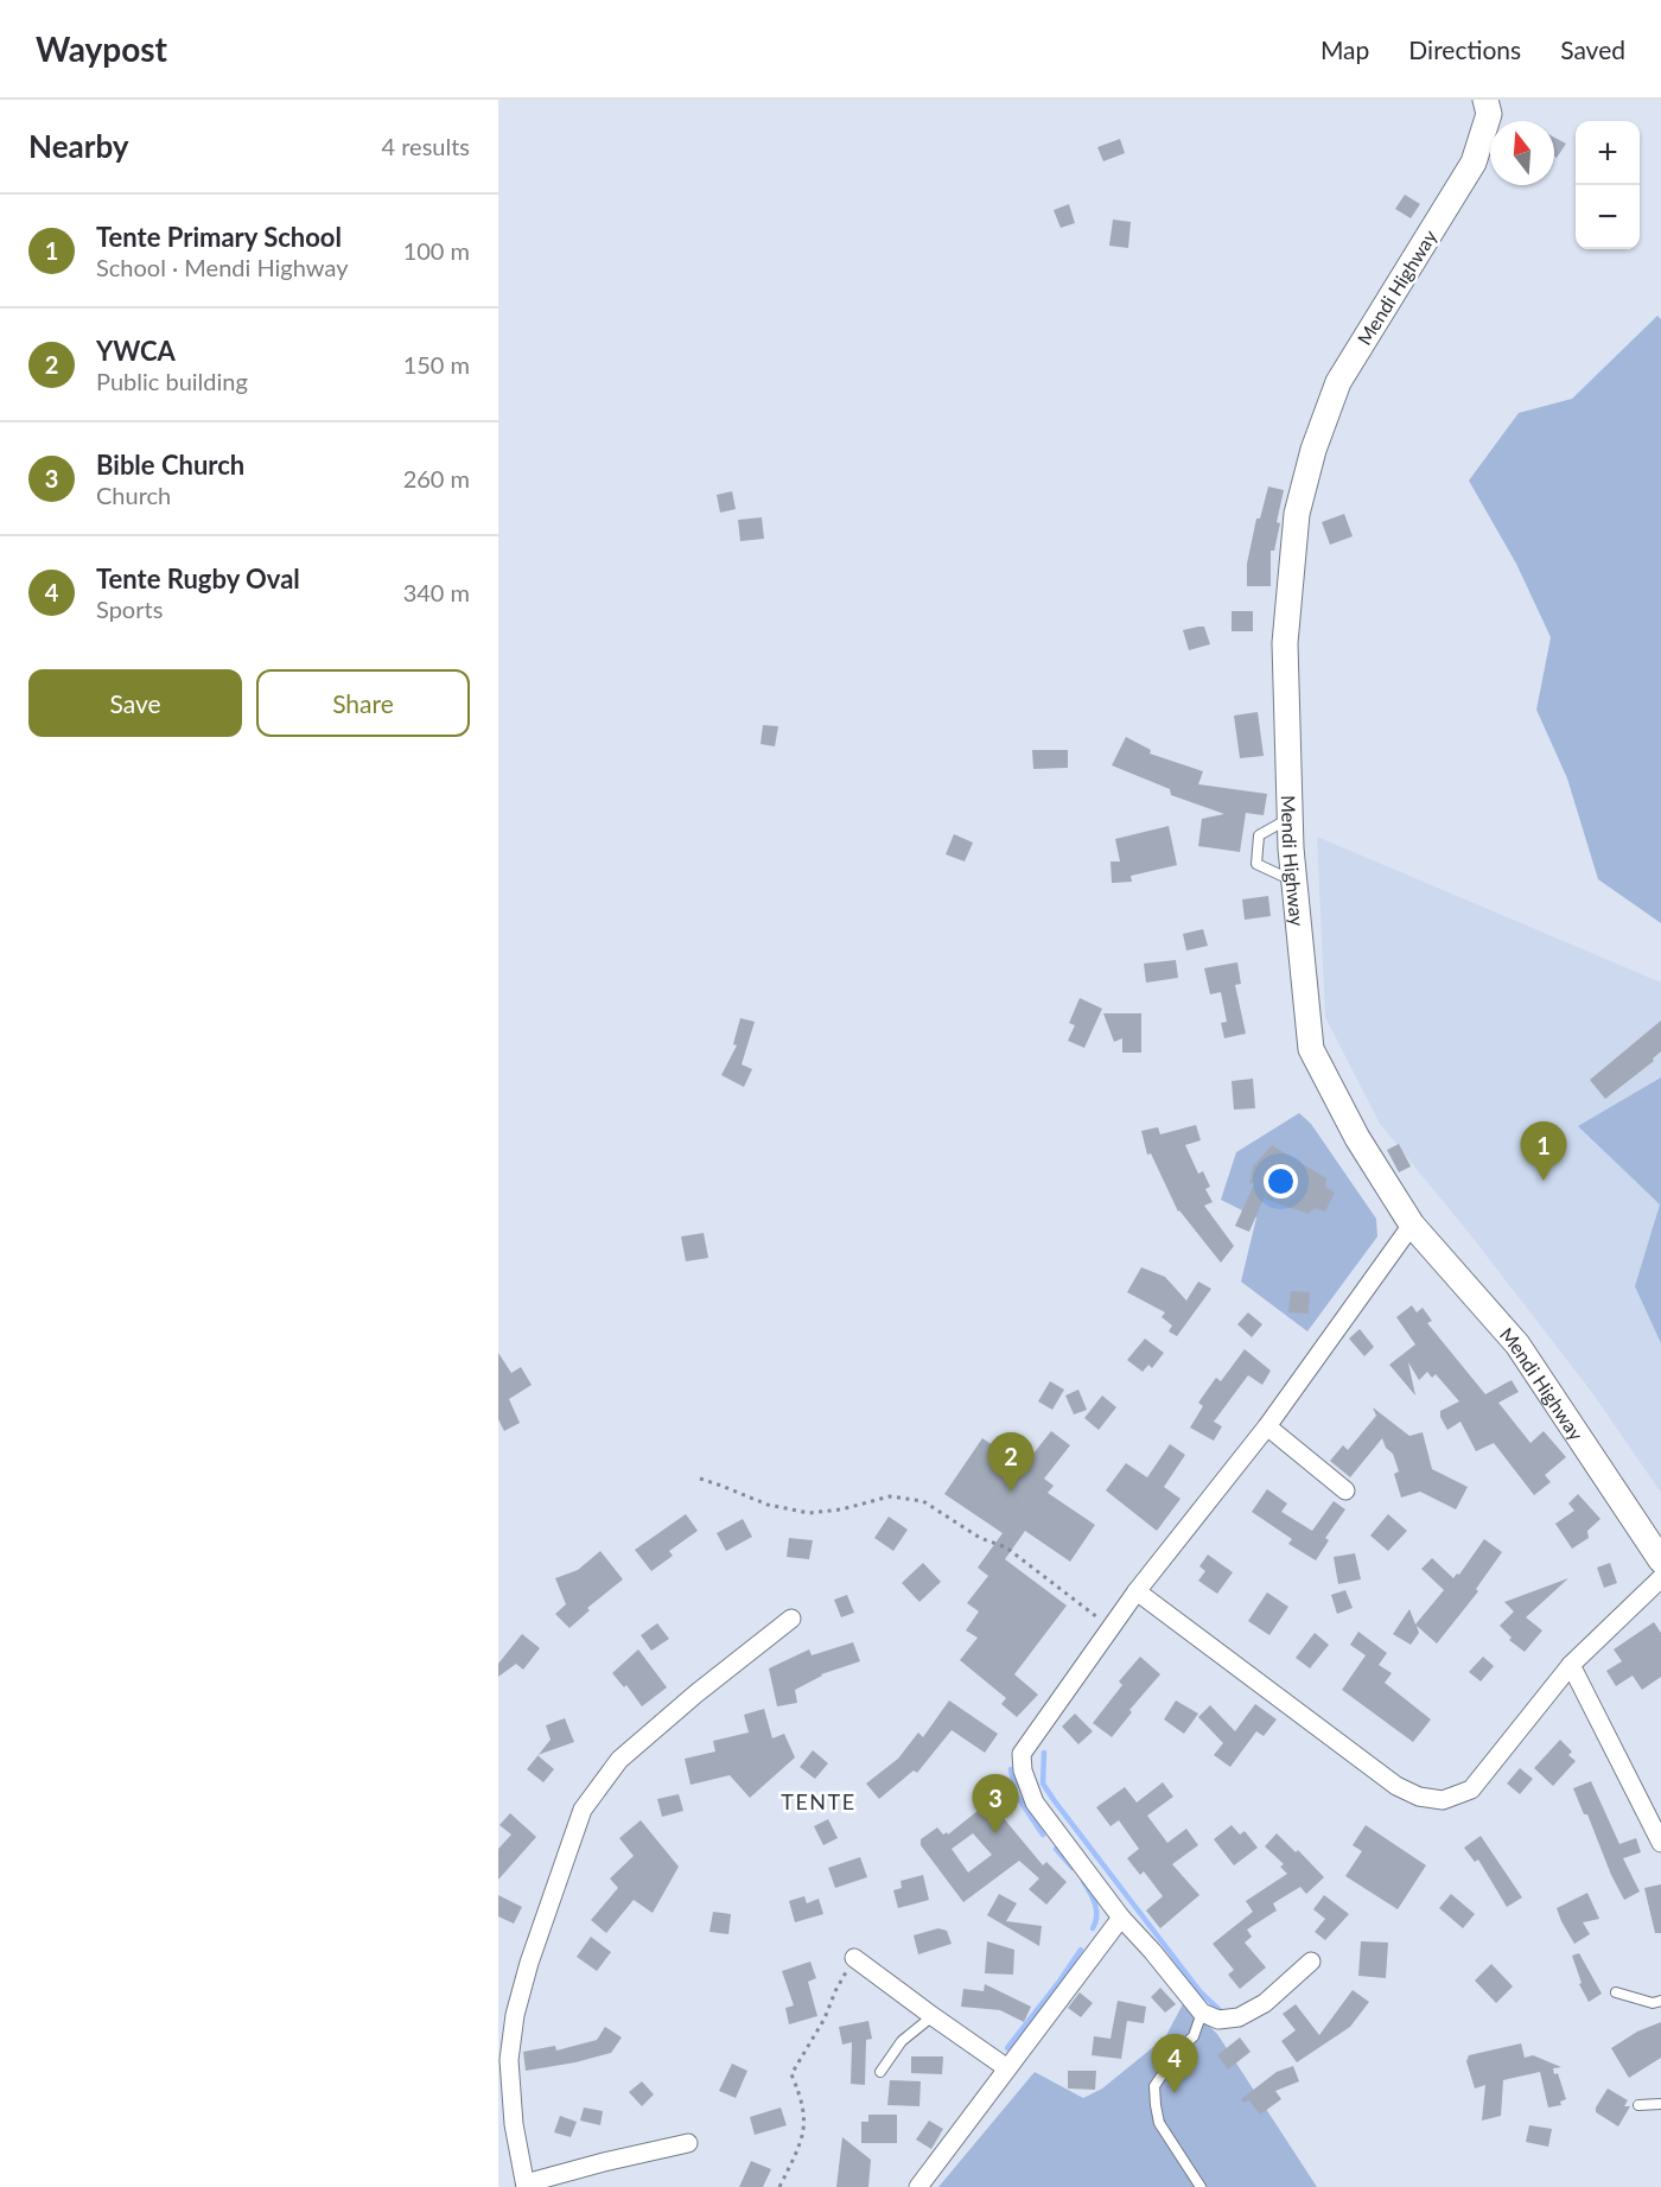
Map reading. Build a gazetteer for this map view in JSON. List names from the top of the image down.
{
  "streets": {
    "main road": ["Mendi Highway"]
  },
  "districts": ["TENTE"],
  "north": "top",
  "page": {
    "header": "Waypost",
    "nav": ["Map", "Directions", "Saved"],
    "heading": ["Nearby", "4 results"],
    "map_buttons": ["+", "−"],
    "list": [
      {
        "mark": "1",
        "name": "Tente Primary School",
        "note": "School · Mendi Highway",
        "value": "100 m"
      },
      {
        "mark": "2",
        "name": "YWCA",
        "note": "Public building",
        "value": "150 m"
      },
      {
        "mark": "3",
        "name": "Bible Church",
        "note": "Church",
        "value": "260 m"
      },
      {
        "mark": "4",
        "name": "Tente Rugby Oval",
        "note": "Sports",
        "value": "340 m"
      }
    ],
    "buttons": ["Save", "Share"],
    "pins": [
      "1",
      "2",
      "3",
      "4"
    ]
  }
}
